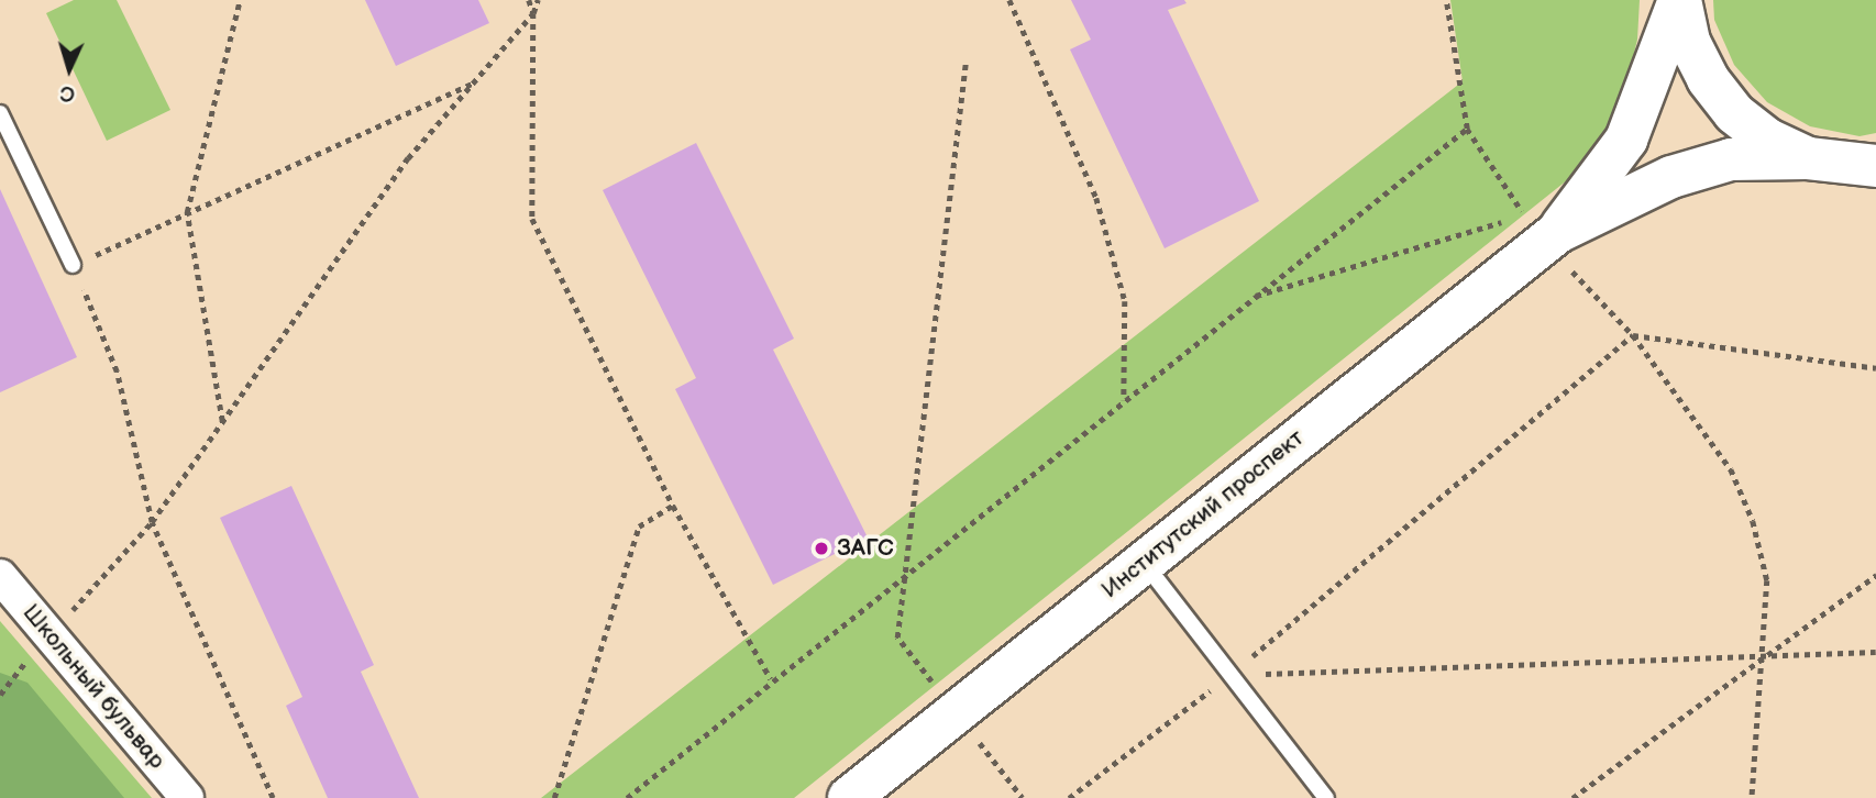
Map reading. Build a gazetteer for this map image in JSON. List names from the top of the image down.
{
  "streets": {
    "main road": ["Институтский проспект"],
    "street": ["Школьный бульвар"]
  },
  "places": ["ЗАГС"],
  "north": "bottom"
}
